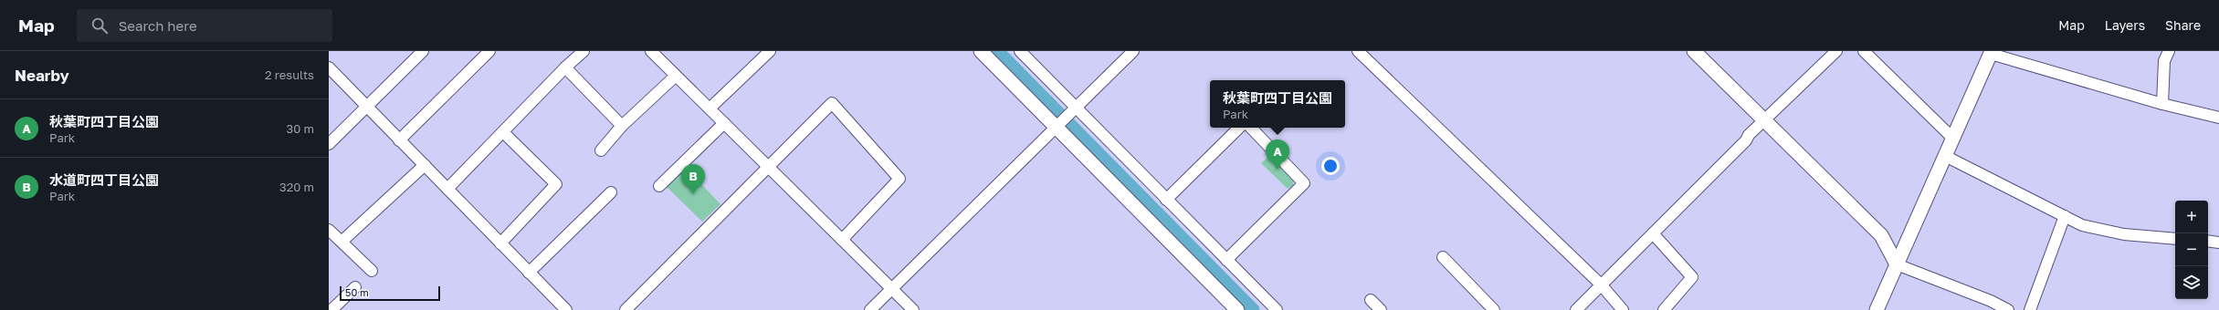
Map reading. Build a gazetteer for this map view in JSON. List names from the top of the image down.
{
  "scale_bar": "50 m",
  "page": {
    "header": "Map",
    "search": "Search here",
    "nav": ["Map", "Layers", "Share"],
    "heading": ["Nearby", "2 results"],
    "popup": ["秋葉町四丁目公園", "Park"],
    "list": [
      {
        "mark": "A",
        "name": "秋葉町四丁目公園",
        "note": "Park",
        "value": "30 m"
      },
      {
        "mark": "B",
        "name": "水道町四丁目公園",
        "note": "Park",
        "value": "320 m"
      }
    ],
    "pins": ["A", "B"],
    "map_buttons": ["+", "−"],
    "scale": "50 m"
  }
}
